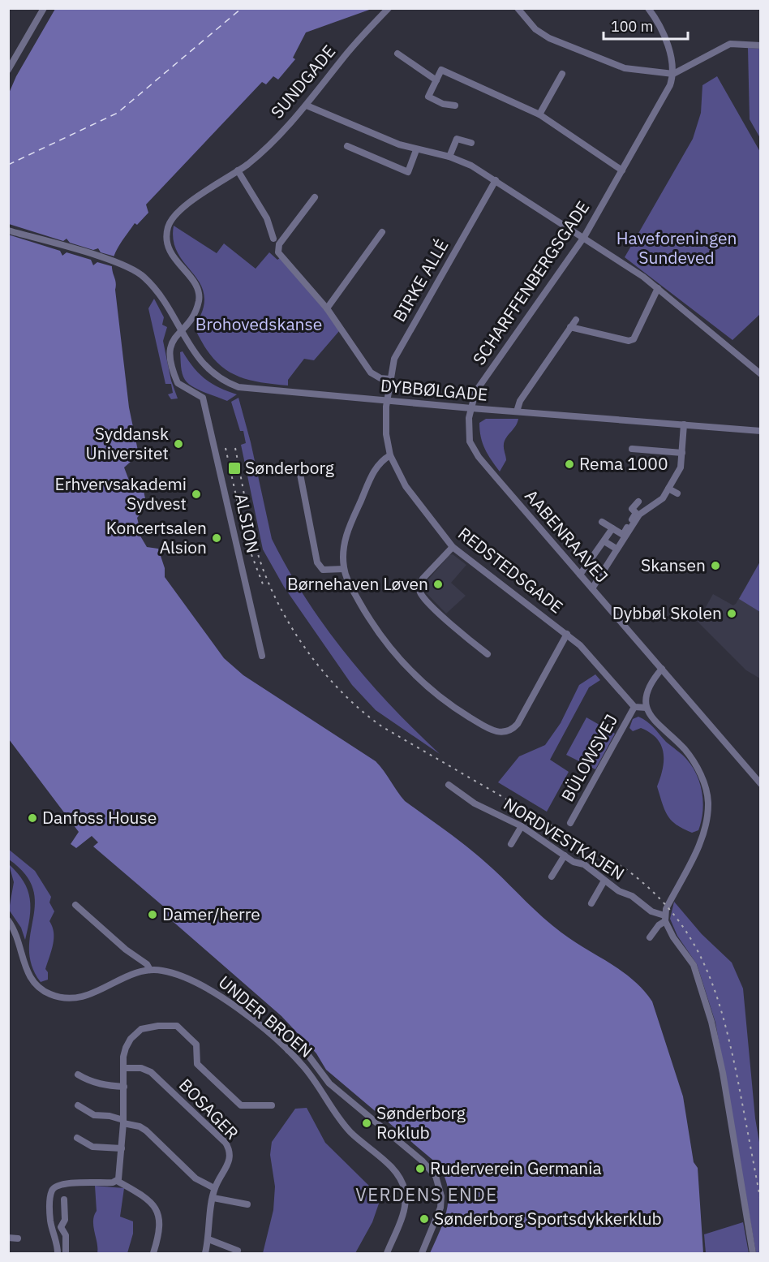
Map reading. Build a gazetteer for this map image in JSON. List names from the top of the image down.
{
  "streets": {
    "street": [
      "SUNDGADE",
      "BIRKE ALLÉ",
      "SCHARFFENBERGSGADE",
      "DYBBØLGADE",
      "ALSION",
      "AABENRAAVEJ",
      "REDSTEDSGADE",
      "BÜLOWSVEJ",
      "NORDVESTKAJEN",
      "UNDER BROEN",
      "BOSAGER"
    ]
  },
  "crossings": [
    ["SUNDGADE", "DYBBØLGADE"],
    ["SUNDGADE", "ALSION"],
    ["BIRKE ALLÉ", "DYBBØLGADE"],
    ["BIRKE ALLÉ", "REDSTEDSGADE"],
    ["SCHARFFENBERGSGADE", "DYBBØLGADE"],
    ["SCHARFFENBERGSGADE", "AABENRAAVEJ"],
    ["DYBBØLGADE", "ALSION"],
    ["DYBBØLGADE", "AABENRAAVEJ"],
    ["DYBBØLGADE", "REDSTEDSGADE"],
    ["REDSTEDSGADE", "BÜLOWSVEJ"]
  ],
  "districts": ["VERDENS ENDE"],
  "parks": ["Haveforeningen Sundeved", "Brohovedskanse"],
  "places": {
    "other": [
      "Syddansk Universitet",
      "Rema 1000",
      "Erhvervsakademi Sydvest",
      "Koncertsalen Alsion",
      "Skansen",
      "Børnehaven Løven",
      "Dybbøl Skolen",
      "Danfoss House",
      "Damer/herre",
      "Sønderborg Roklub",
      "Ruderverein Germania",
      "Sønderborg Sportsdykkerklub"
    ],
    "transit": ["Sønderborg"]
  },
  "scale_bar": "100 m"
}
